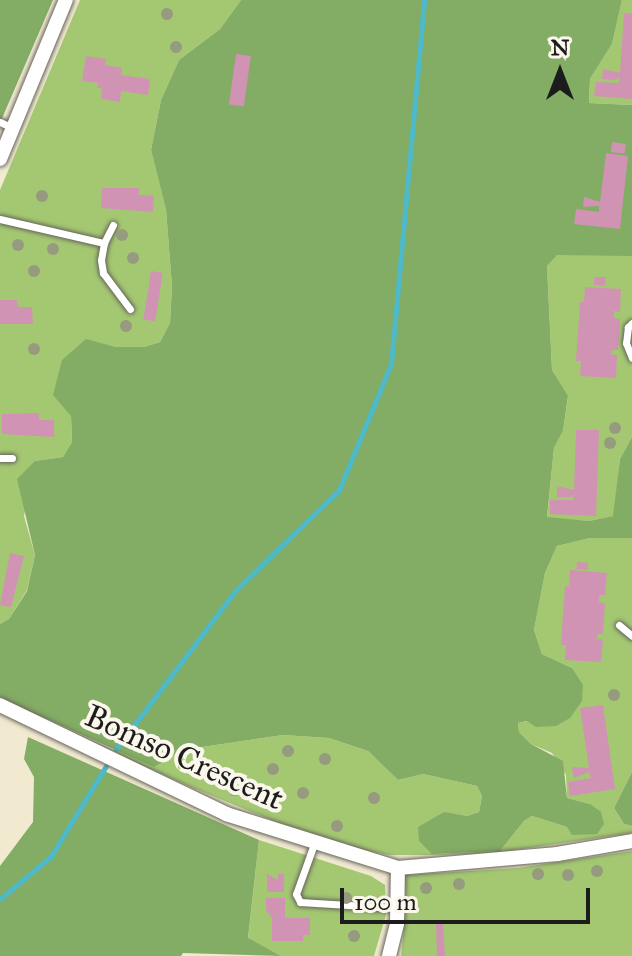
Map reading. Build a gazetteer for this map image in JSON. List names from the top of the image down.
{
  "streets": {
    "street": ["Bomso Crescent"]
  },
  "scale_bar": "100 m",
  "north": "top"
}
